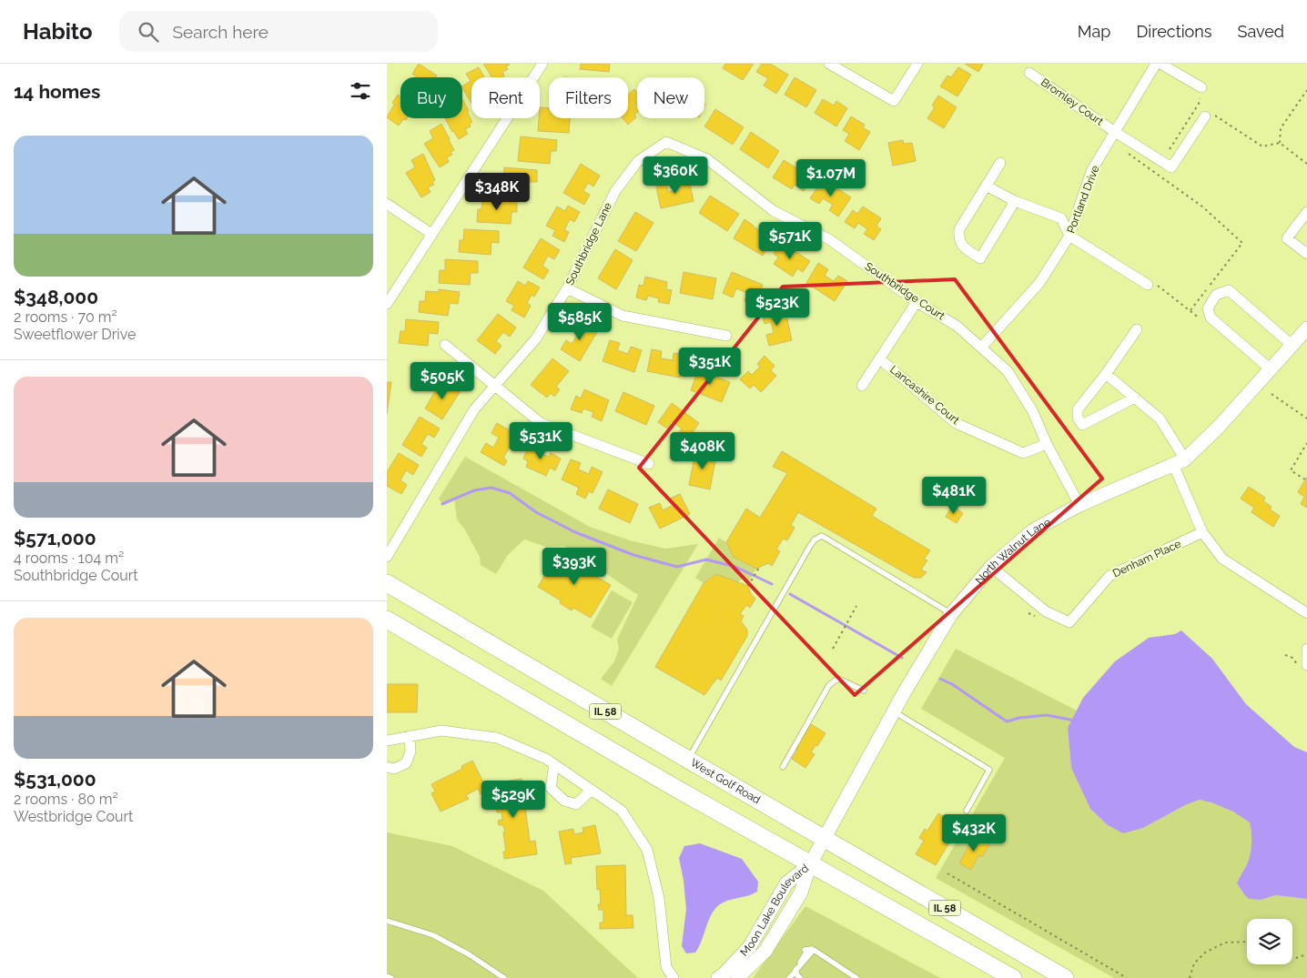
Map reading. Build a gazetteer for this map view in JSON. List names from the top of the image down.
{
  "streets": {
    "main road": ["IL 58", "West Golf Road"],
    "street": [
      "Bromley Court",
      "Portland Drive",
      "Southbridge Lane",
      "Southbridge Court",
      "Lancashire Court",
      "North Walnut Lane",
      "Denham Place",
      "Moon Lake Boulevard"
    ]
  },
  "crossings": [
    ["Bromley Court", "Portland Drive"],
    ["Portland Drive", "Southbridge Court"],
    ["Southbridge Lane", "Southbridge Court"],
    ["Southbridge Court", "Lancashire Court"],
    ["Southbridge Court", "North Walnut Lane"],
    ["North Walnut Lane", "Denham Place"],
    ["North Walnut Lane", "IL 58"],
    ["North Walnut Lane", "West Golf Road"],
    ["North Walnut Lane", "Moon Lake Boulevard"],
    ["IL 58", "Moon Lake Boulevard"]
  ],
  "page": {
    "header": "Habito",
    "search": "Search here",
    "nav": ["Map", "Directions", "Saved"],
    "heading": "14 homes",
    "chip": [
      "Buy",
      "Rent",
      "Filters",
      "New"
    ],
    "list": [
      {
        "name": "$348,000",
        "note": "2 rooms · 70 m² · Sweetflower Drive"
      },
      {
        "name": "$571,000",
        "note": "4 rooms · 104 m² · Southbridge Court"
      },
      {
        "name": "$531,000",
        "note": "2 rooms · 80 m² · Westbridge Court"
      }
    ],
    "price": [
      "$360K",
      "$1.07M",
      "$348K",
      "$571K",
      "$523K",
      "$585K",
      "$351K",
      "$505K",
      "$531K",
      "$408K",
      "$481K",
      "$393K",
      "$529K",
      "$432K"
    ]
  }
}
